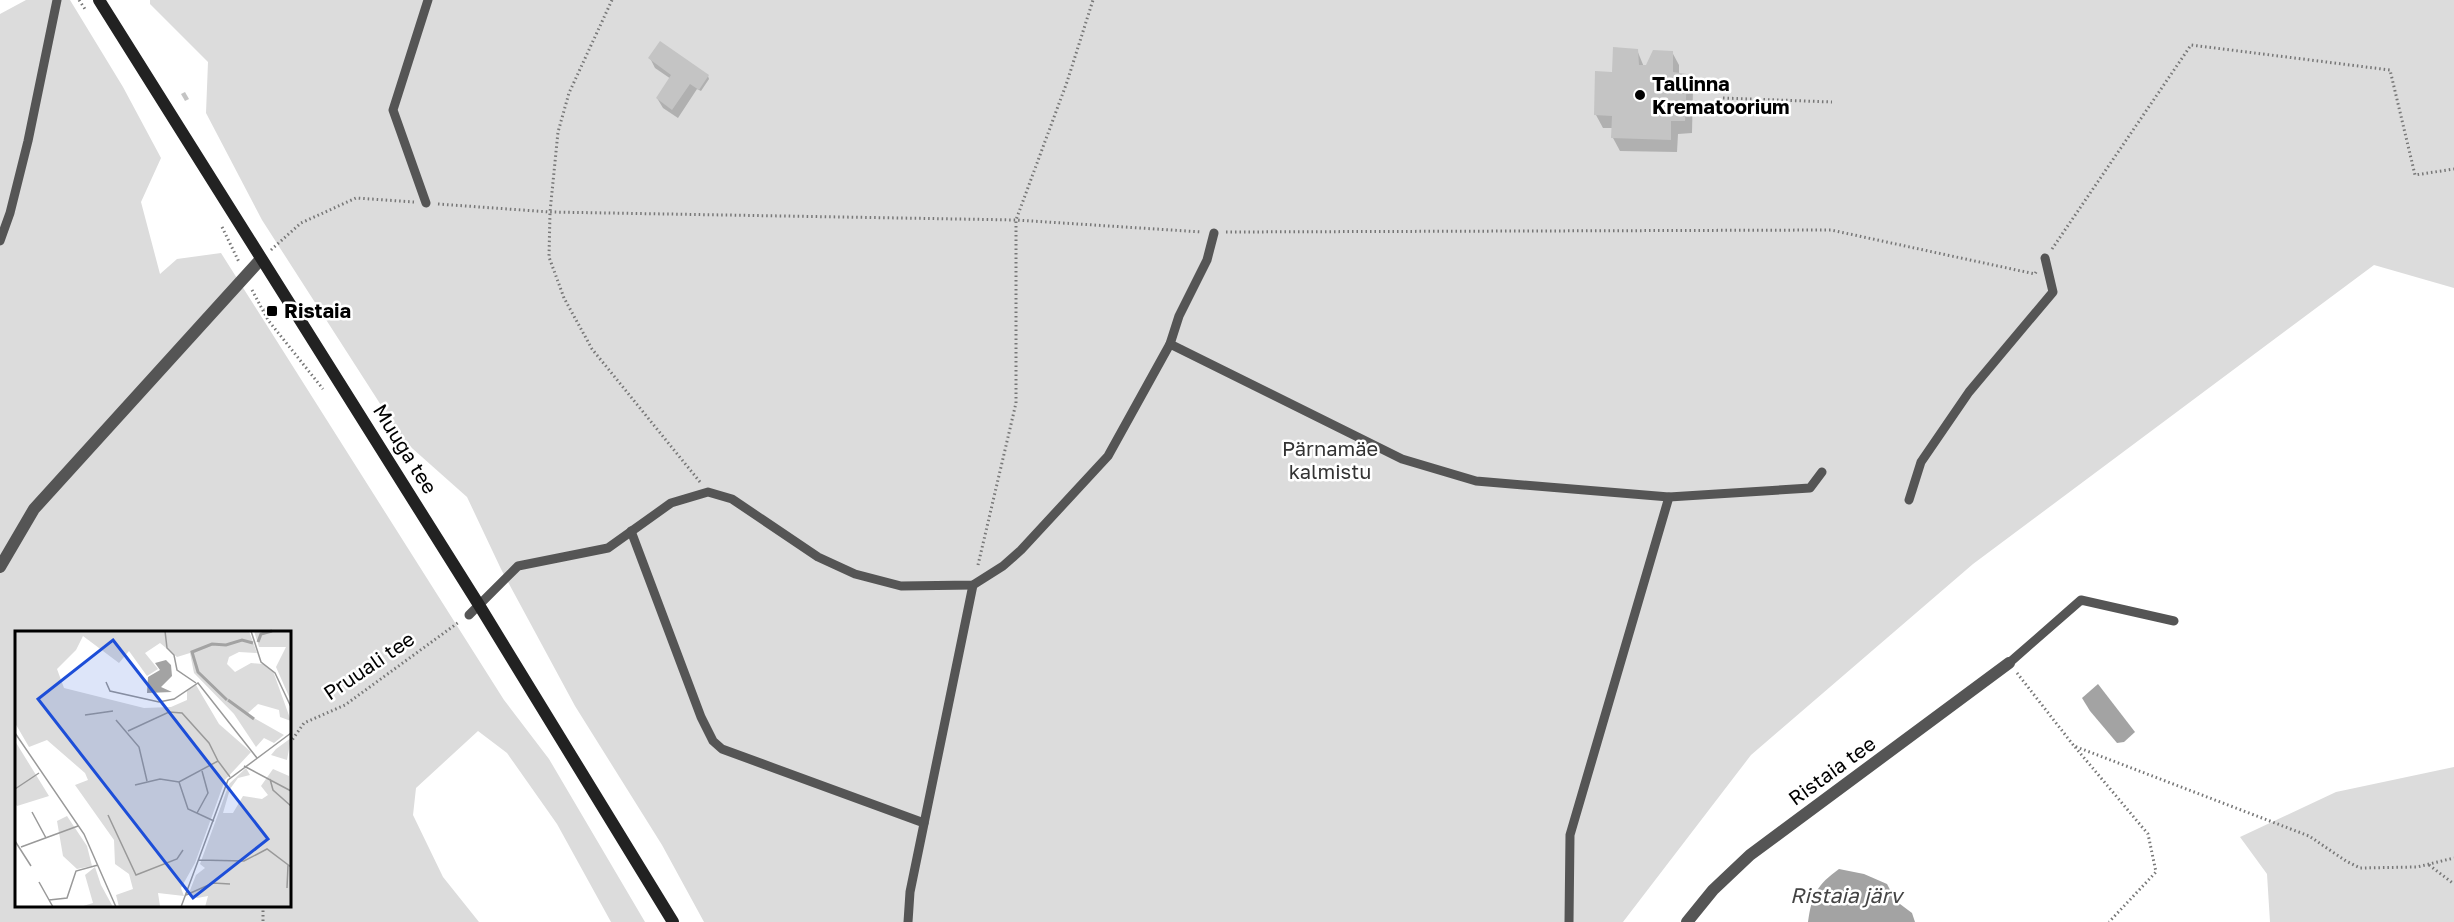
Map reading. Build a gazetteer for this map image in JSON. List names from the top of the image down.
{
  "streets": {
    "main road": ["Muuga tee"],
    "street": ["Ristaia tee"],
    "path": ["Pruuali tee"]
  },
  "water": ["Ristaia järv"],
  "parks": ["Pärnamäe kalmistu"],
  "places": {
    "other": ["Tallinna Krematoorium"],
    "transit": ["Ristaia"]
  }
}
